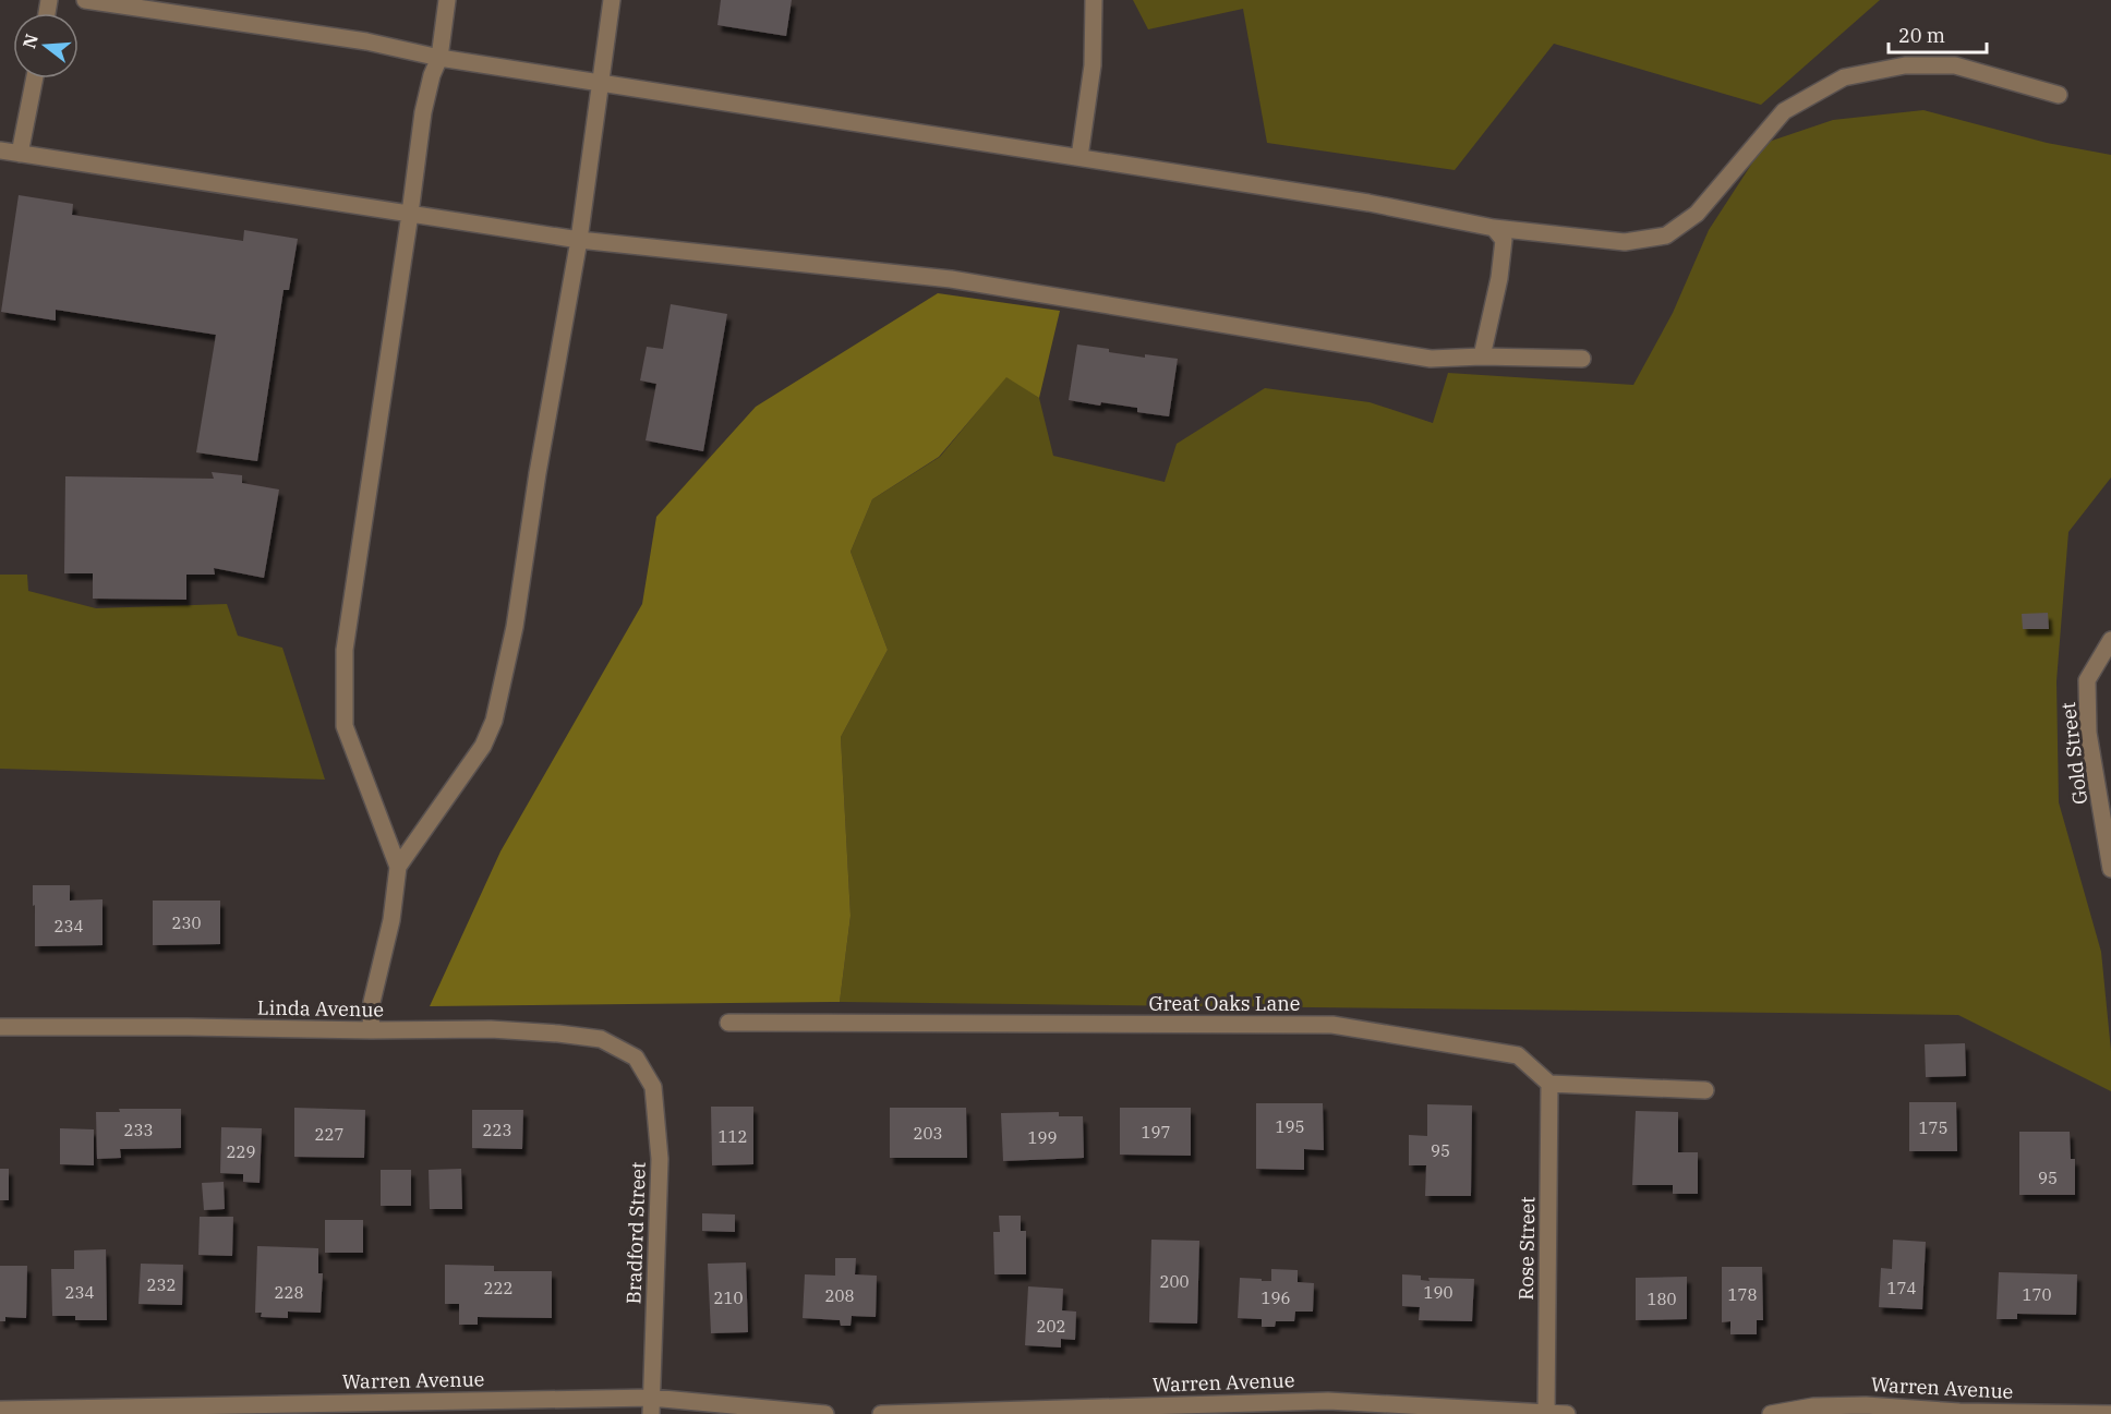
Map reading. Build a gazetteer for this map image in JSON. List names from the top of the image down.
{
  "streets": {
    "street": [
      "Gold Street",
      "Great Oaks Lane",
      "Linda Avenue",
      "Bradford Street",
      "Rose Street",
      "Warren Avenue"
    ]
  },
  "crossings": [
    ["Great Oaks Lane", "Rose Street"],
    ["Linda Avenue", "Bradford Street"],
    ["Bradford Street", "Warren Avenue"],
    ["Rose Street", "Warren Avenue"]
  ],
  "house_numbers": [
    "230",
    "234",
    "195",
    "175",
    "233",
    "223",
    "197",
    "203",
    "227",
    "112",
    "199",
    "95",
    "229",
    "95",
    "200",
    "232",
    "222",
    "174",
    "234",
    "228",
    "190",
    "178",
    "170",
    "208",
    "210",
    "196",
    "180",
    "202"
  ],
  "scale_bar": "20 m",
  "north": "left"
}
